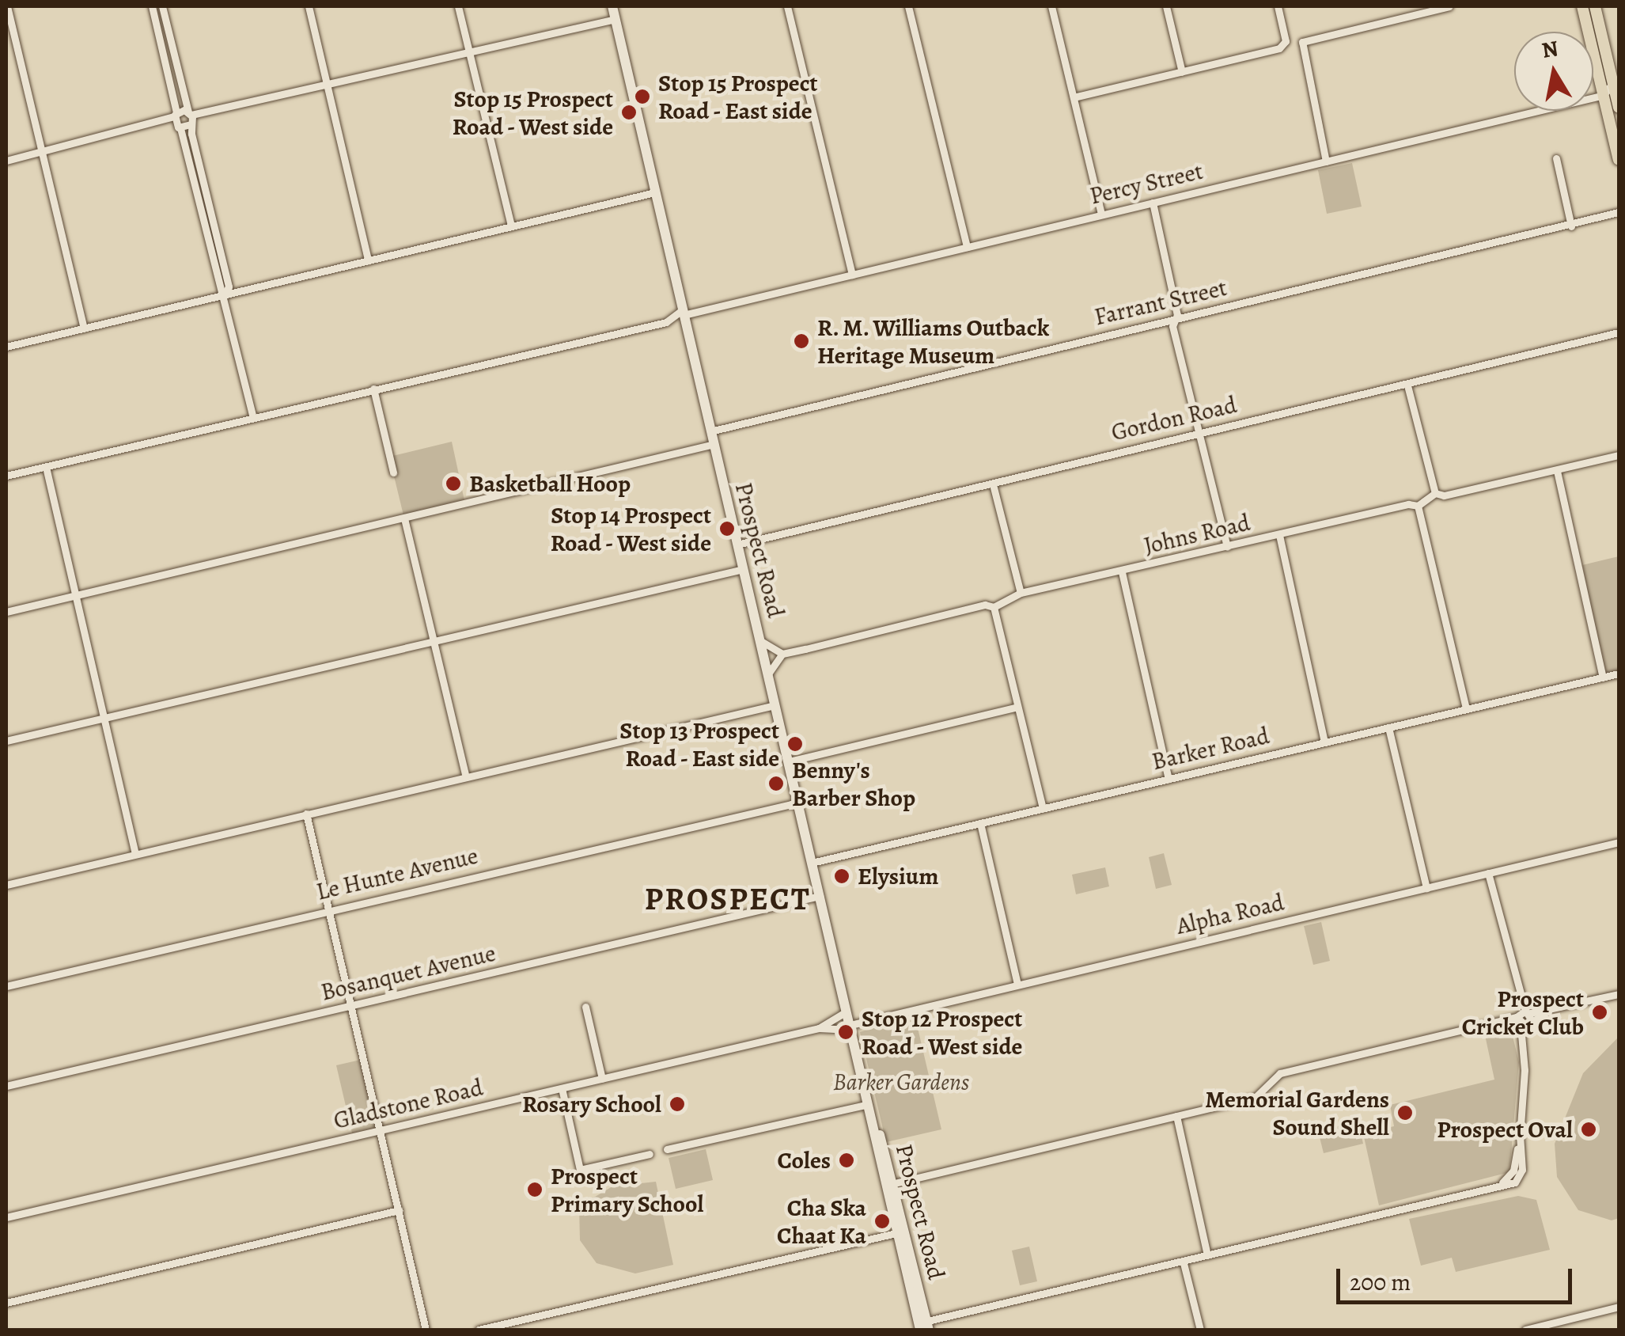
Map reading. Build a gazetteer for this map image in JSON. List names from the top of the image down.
{
  "streets": {
    "main road": ["Prospect Road"],
    "street": [
      "Percy Street",
      "Farrant Street",
      "Gordon Road",
      "Johns Road",
      "Barker Road",
      "Le Hunte Avenue",
      "Alpha Road",
      "Bosanquet Avenue",
      "Gladstone Road"
    ]
  },
  "crossings": [
    ["Percy Street", "Prospect Road"],
    ["Farrant Street", "Prospect Road"],
    ["Gordon Road", "Prospect Road"],
    ["Prospect Road", "Barker Road"],
    ["Prospect Road", "Le Hunte Avenue"],
    ["Prospect Road", "Alpha Road"],
    ["Prospect Road", "Bosanquet Avenue"],
    ["Prospect Road", "Gladstone Road"],
    ["Alpha Road", "Gladstone Road"]
  ],
  "districts": ["PROSPECT"],
  "parks": ["Barker Gardens"],
  "places": [
    "Stop 15 Prospect Road - East side",
    "Stop 15 Prospect Road - West side",
    "R. M. Williams Outback Heritage Museum",
    "Basketball Hoop",
    "Stop 14 Prospect Road - West side",
    "Stop 13 Prospect Road - East side",
    "Benny's Barber Shop",
    "Elysium",
    "Prospect Cricket Club",
    "Stop 12 Prospect Road - West side",
    "Rosary School",
    "Memorial Gardens Sound Shell",
    "Prospect Oval",
    "Coles",
    "Prospect Primary School",
    "Cha Ska Chaat Ka"
  ],
  "scale_bar": "200 m",
  "north": "top"
}
